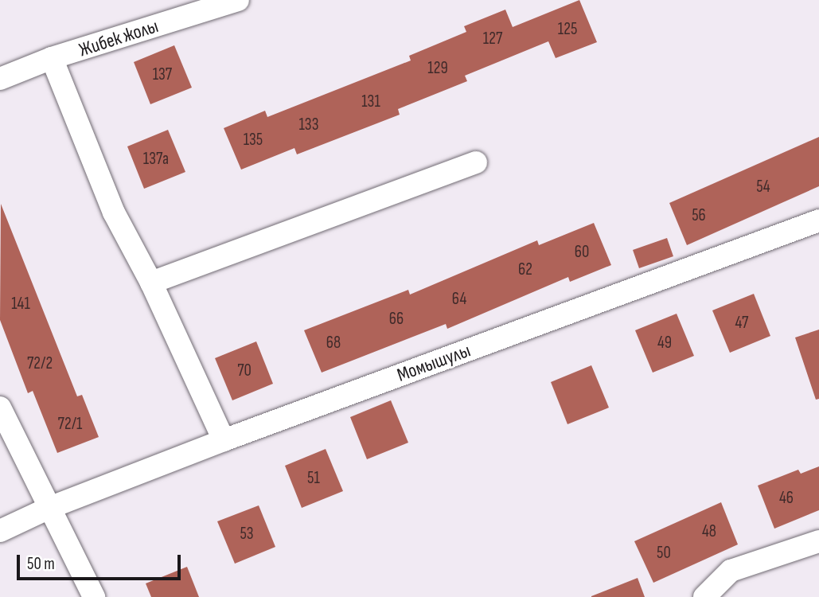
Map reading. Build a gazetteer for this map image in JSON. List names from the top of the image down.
{
  "streets": {
    "street": ["Жибек жолы", "Момышулы"]
  },
  "house_numbers": [
    "125",
    "127",
    "129",
    "137",
    "131",
    "133",
    "135",
    "137а",
    "54",
    "56",
    "60",
    "62",
    "64",
    "141",
    "66",
    "47",
    "68",
    "49",
    "72/2",
    "70",
    "72/1",
    "51",
    "46",
    "48",
    "53",
    "50"
  ],
  "scale_bar": "50 m"
}
